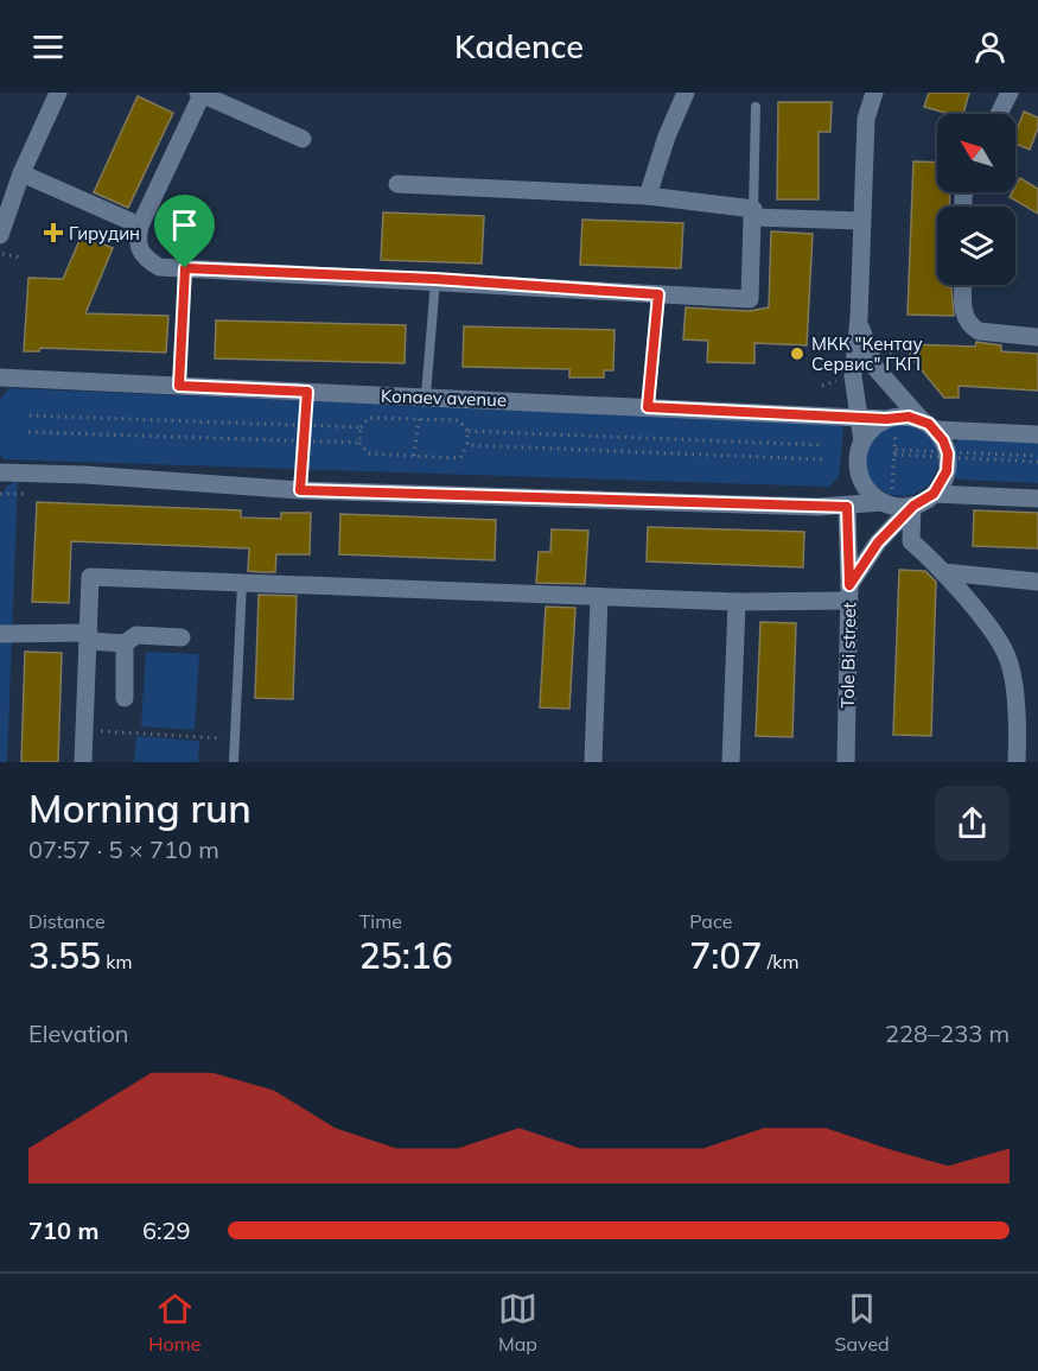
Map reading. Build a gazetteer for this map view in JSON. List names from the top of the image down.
{
  "streets": {
    "street": ["Konaev avenue", "Tole Bi street"]
  },
  "places": {
    "health": ["Гирудин"],
    "other": ["МКК \"Кентау Сервис\" ГКП"]
  },
  "north": "top left",
  "page": {
    "header": "Kadence",
    "heading": ["Morning run", "07:57 · 5 × 710 m"],
    "stats": [
      ["Distance", "3.55 km"],
      ["Time", "25:16"],
      ["Pace", "7:07 /km"]
    ],
    "chart": ["Elevation", "228–233 m"],
    "list": [
      {
        "name": "710 m",
        "note": "6:29"
      }
    ],
    "tabs": ["Home", "Map", "Saved"]
  }
}
